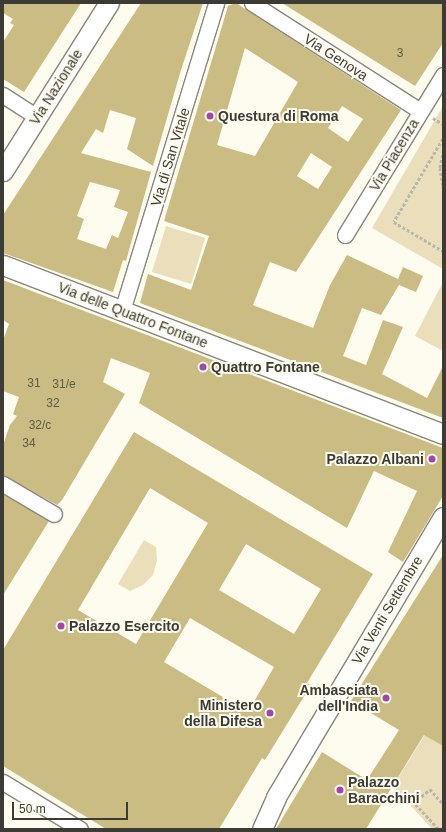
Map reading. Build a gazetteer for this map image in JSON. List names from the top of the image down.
{
  "streets": {
    "street": [
      "Via Genova",
      "Via Nazionale",
      "Via Piacenza",
      "Via di San Vitale",
      "Via delle Quattro Fontane",
      "Via Venti Settembre"
    ]
  },
  "crossings": [
    ["Via Genova", "Via Piacenza"],
    ["Via di San Vitale", "Via delle Quattro Fontane"]
  ],
  "places": [
    "Questura di Roma",
    "Quattro Fontane",
    "Palazzo Albani",
    "Palazzo Esercito",
    "Ambasciata dell'India",
    "Ministero della Difesa",
    "Palazzo Baracchini"
  ],
  "house_numbers": [
    "3",
    "31",
    "31/e",
    "32",
    "32/c",
    "34"
  ],
  "scale_bar": "50 m"
}
